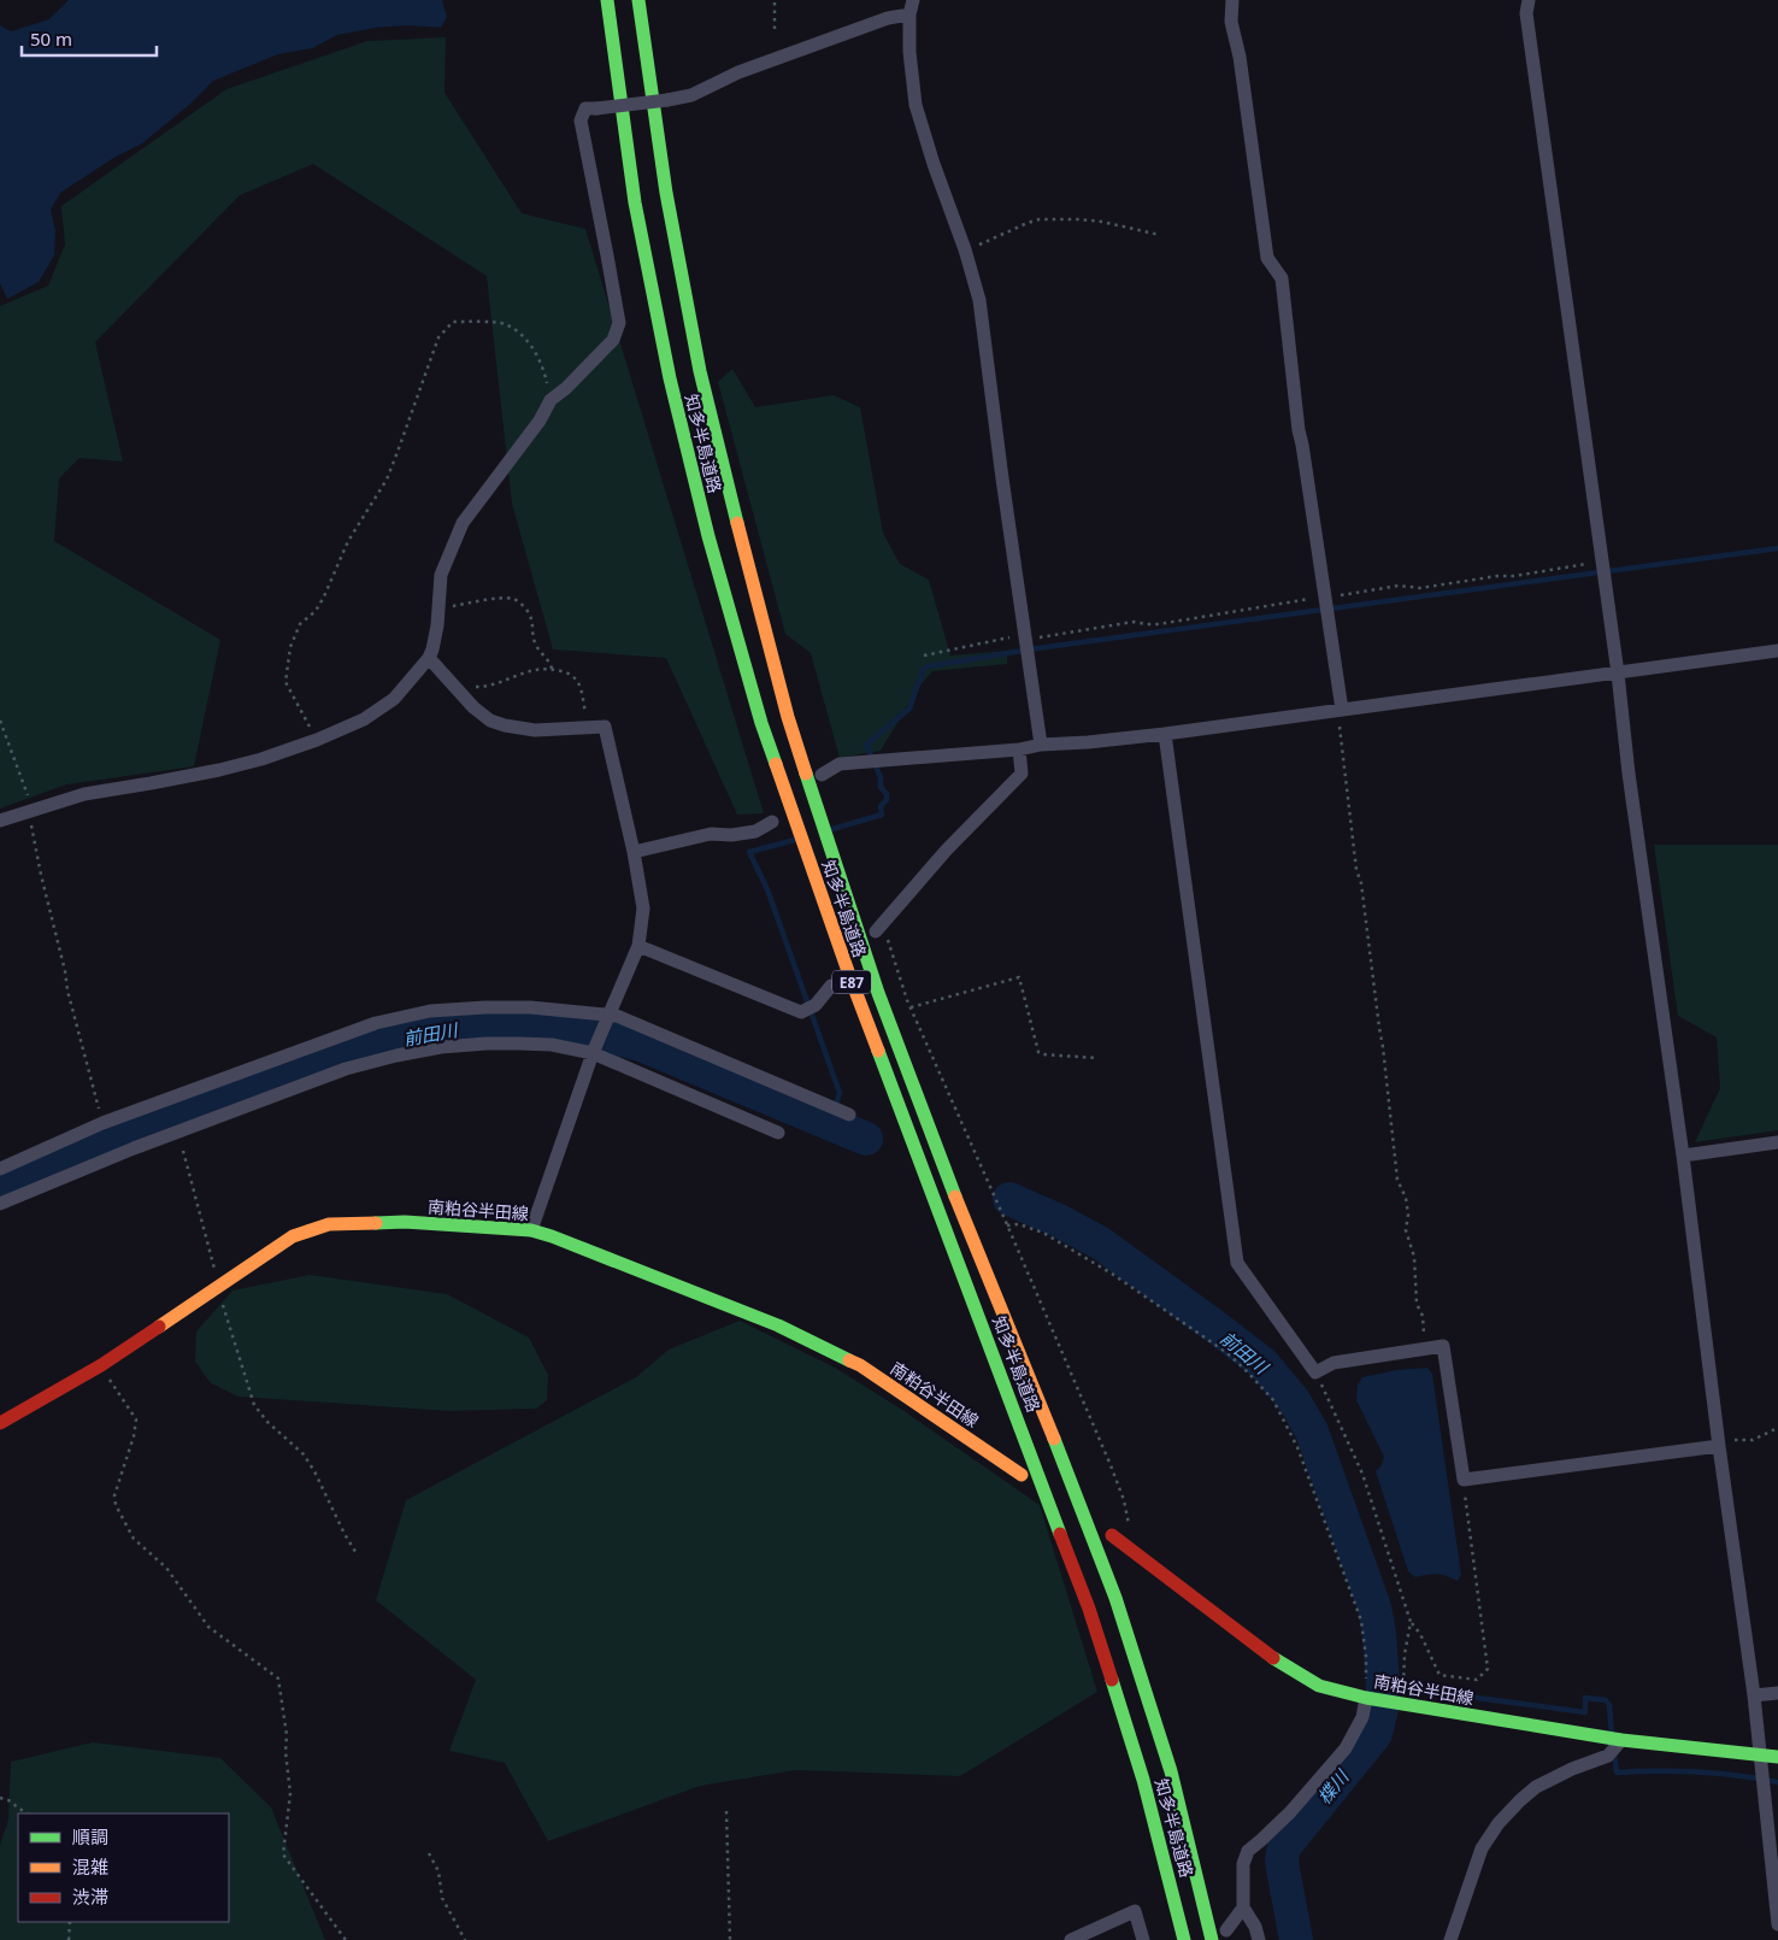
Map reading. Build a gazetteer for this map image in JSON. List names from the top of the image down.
{
  "streets": {
    "main road": ["知多半島道路", "E87", "南粕谷半田線"]
  },
  "water": ["前田川", "楪川"],
  "legend": ["順調", "混雑", "渋滞"],
  "scale_bar": "50 m"
}
